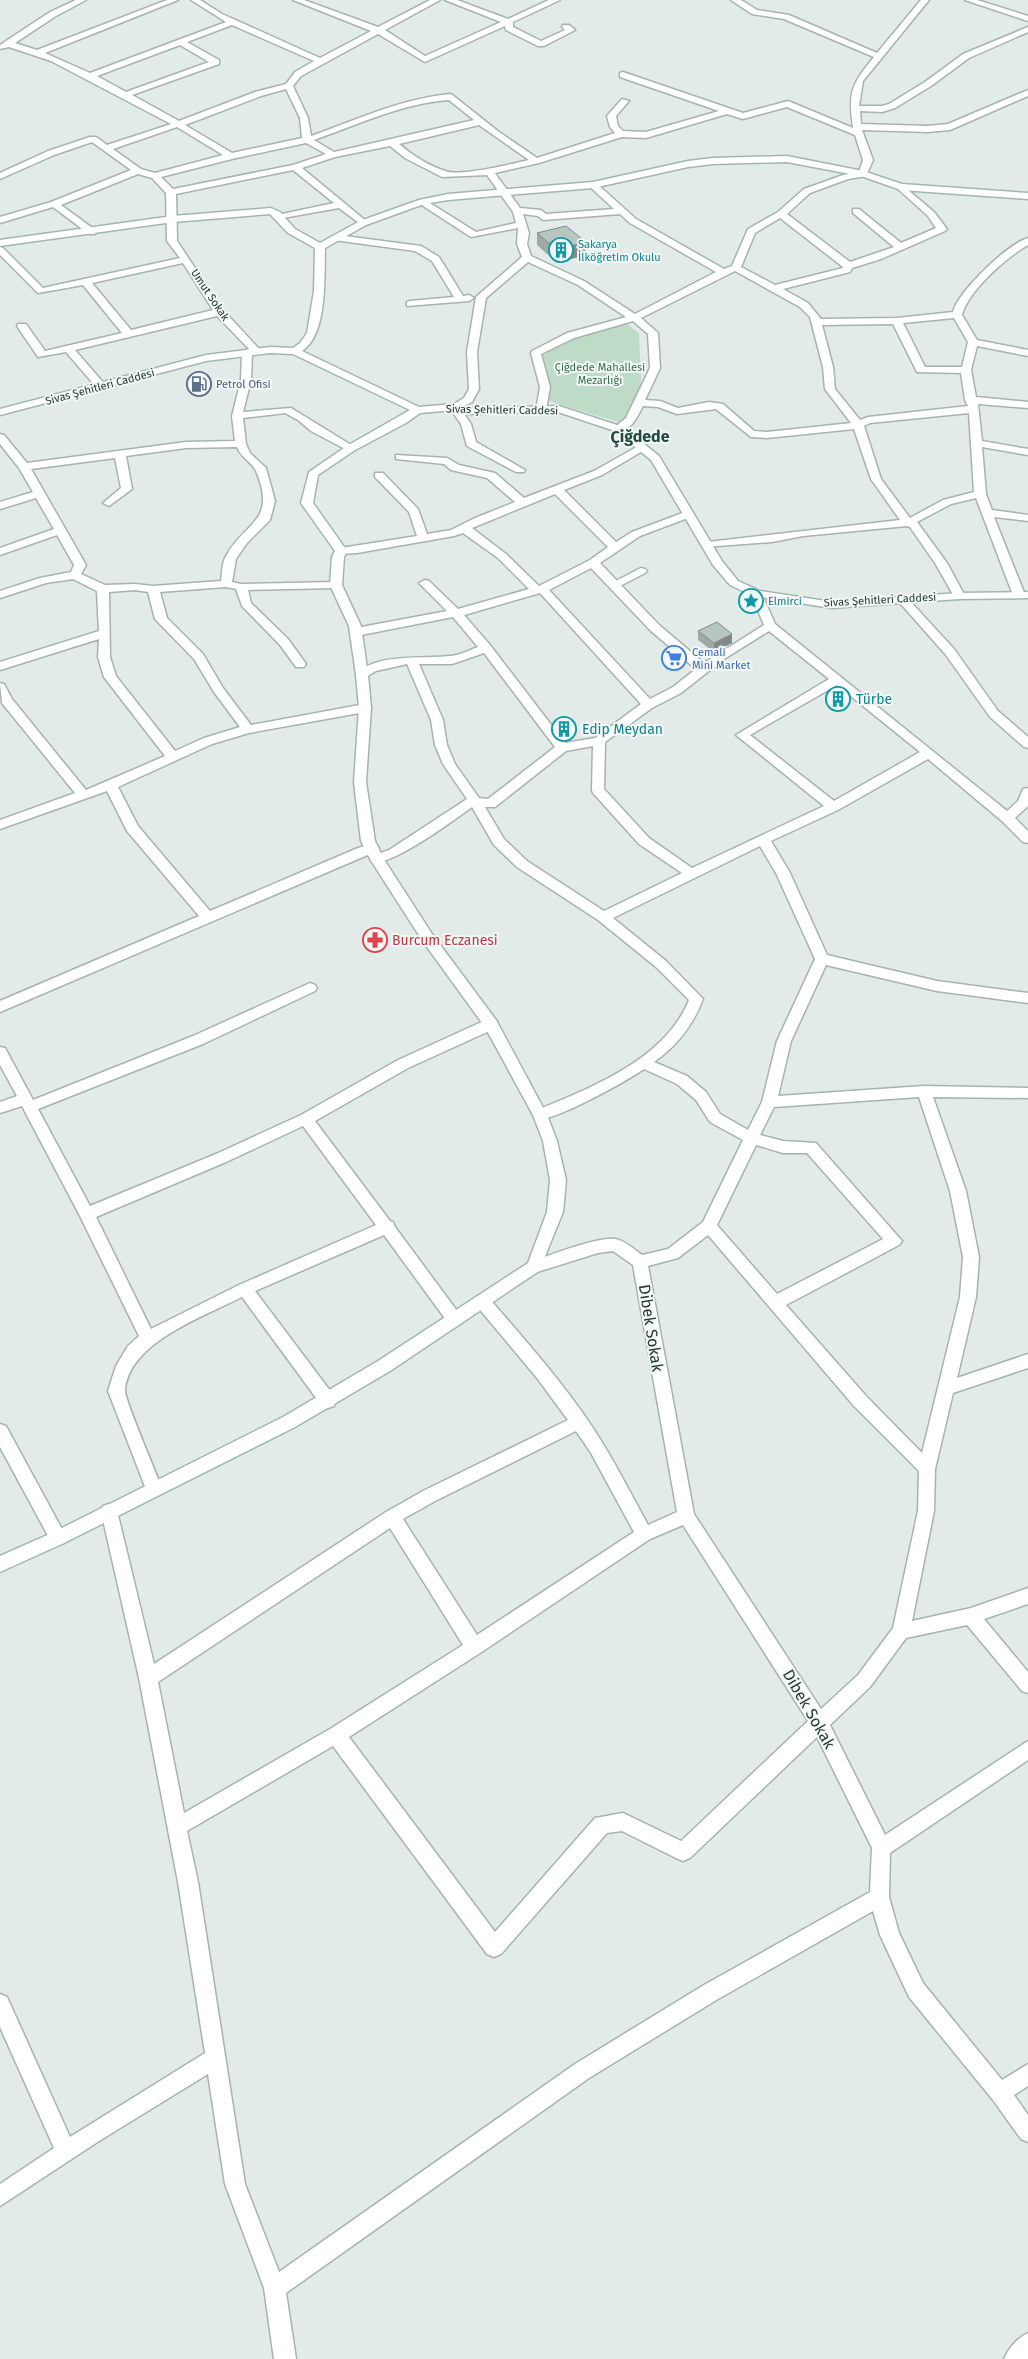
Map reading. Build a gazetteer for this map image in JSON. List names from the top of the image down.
{
  "streets": {
    "street": ["Umut Sokak", "Sivas Şehitleri Caddesi", "Dibek Sokak"]
  },
  "crossings": [
    ["Umut Sokak", "Sivas Şehitleri Caddesi"]
  ],
  "districts": ["Çiğdede"],
  "parks": ["Çiğdede Mahallesi Mezarlığı"],
  "places": {
    "building": ["Sakarya İlköğretim Okulu", "Türbe", "Edip Meydan"],
    "fuel station": ["Petrol Ofisi"],
    "place": ["Elmirci"],
    "supermarket": ["Cemali Mini Market"],
    "pharmacy": ["Burcum Eczanesi"]
  }
}
